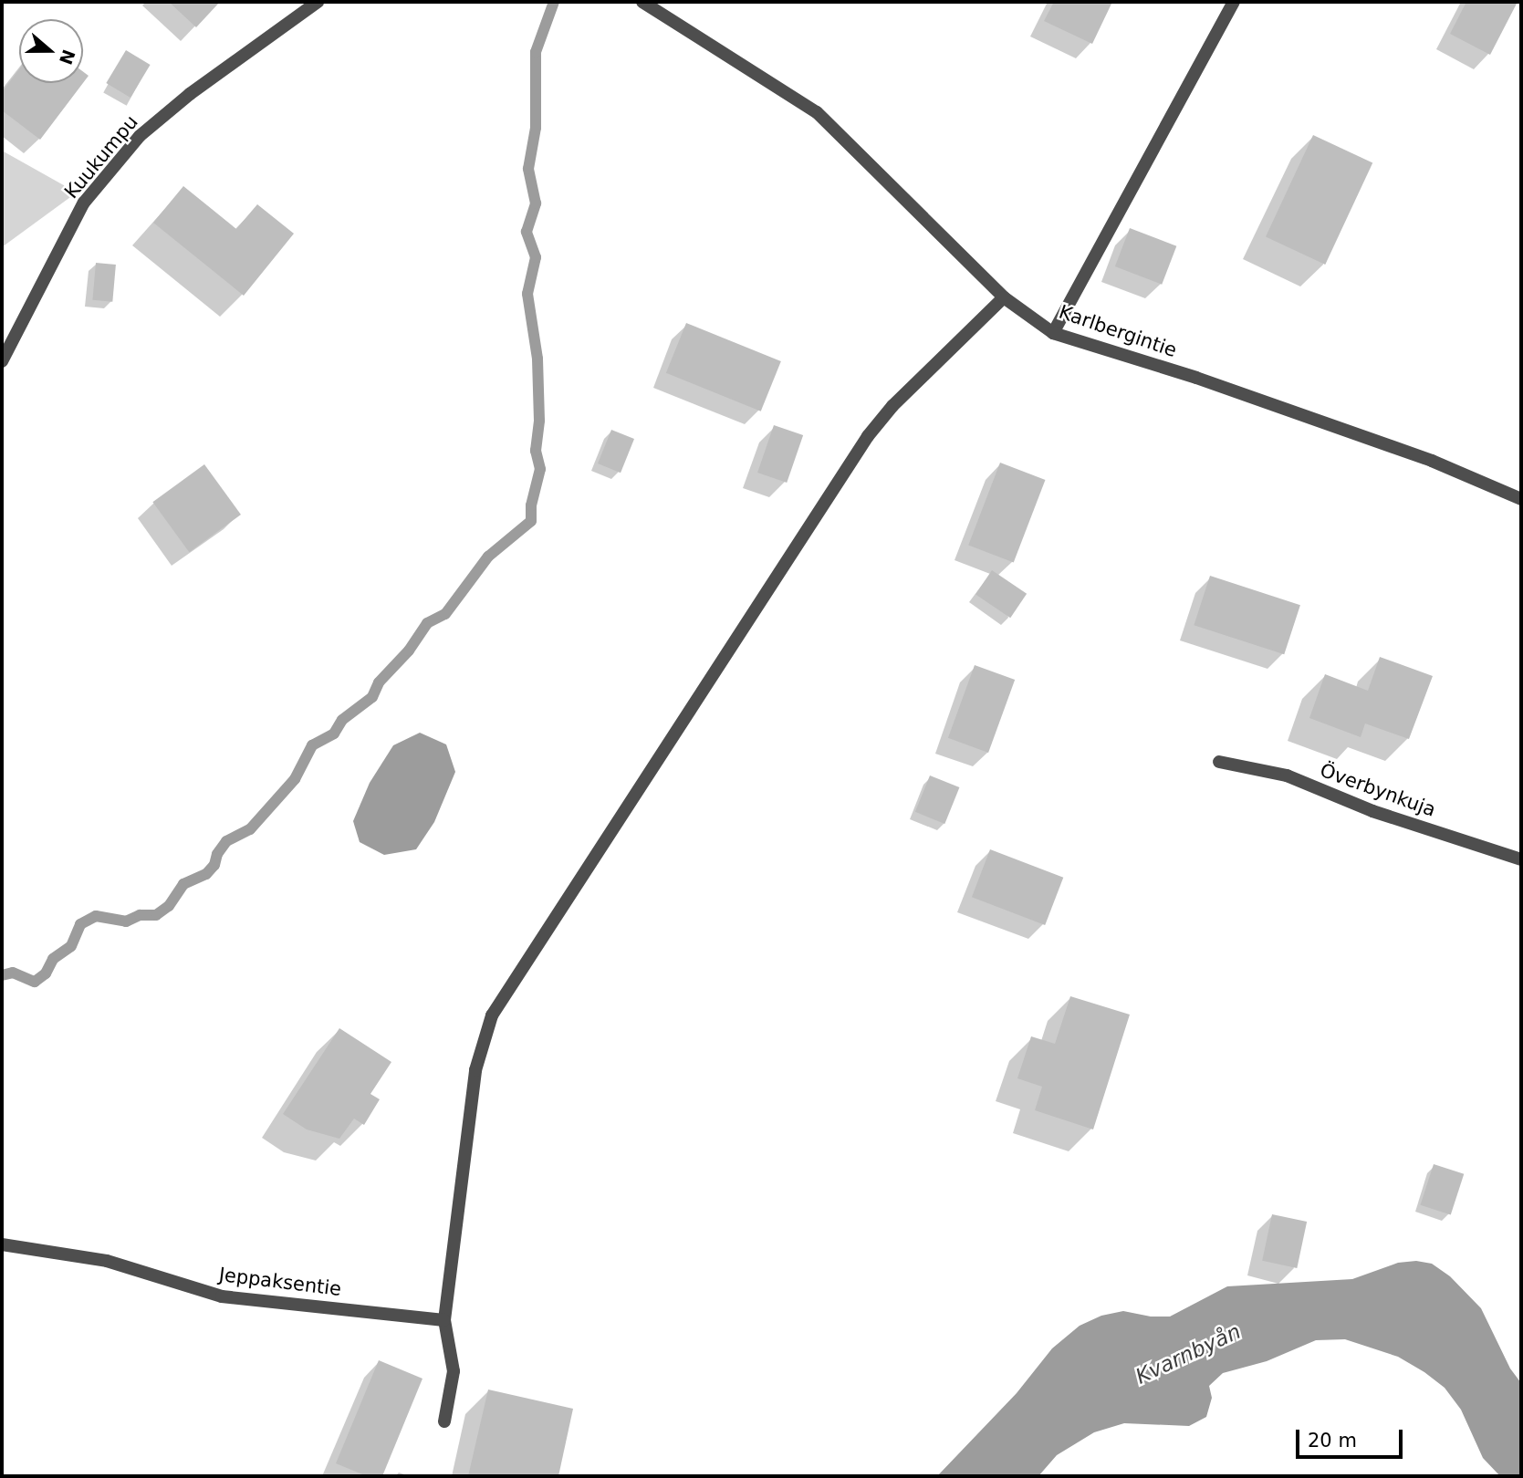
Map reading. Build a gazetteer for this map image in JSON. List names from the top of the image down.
{
  "streets": {
    "street": [
      "Kuukumpu",
      "Karlbergintie",
      "Överbynkuja",
      "Jeppaksentie"
    ]
  },
  "water": ["Kvarnbyån"],
  "scale_bar": "20 m",
  "north": "right"
}
